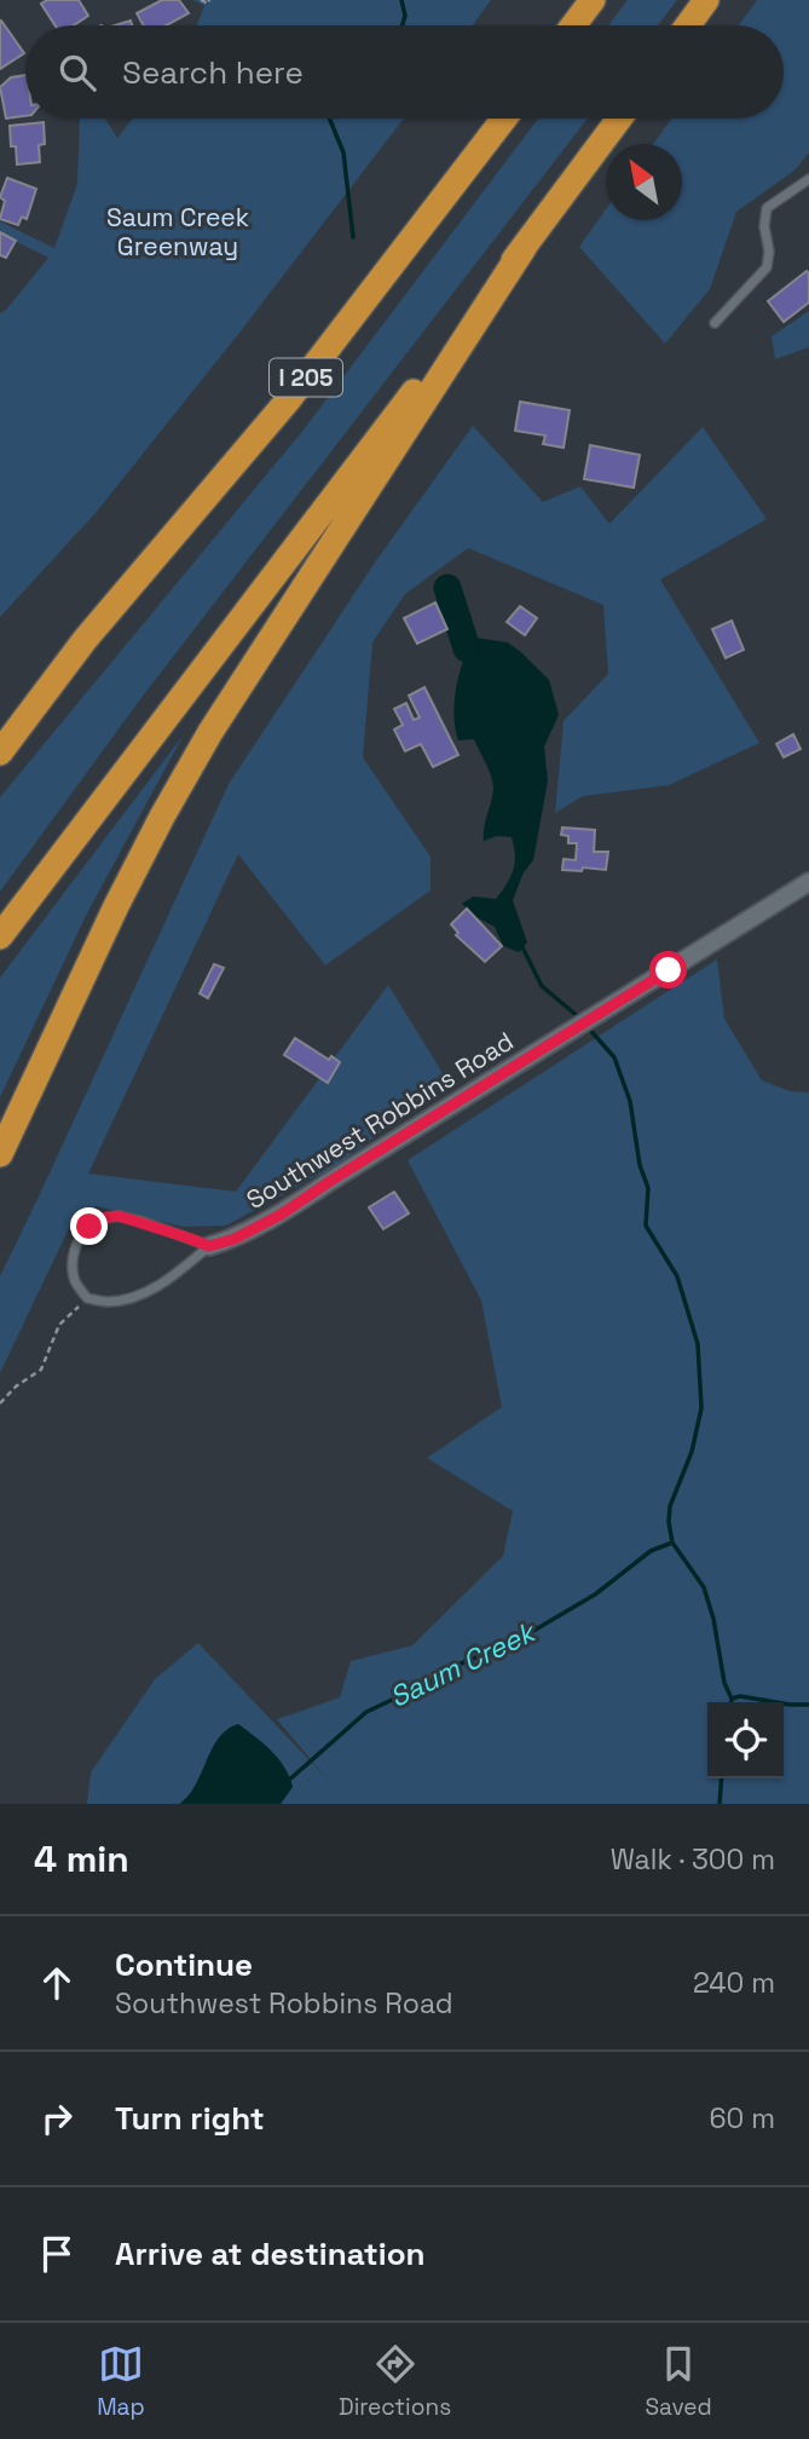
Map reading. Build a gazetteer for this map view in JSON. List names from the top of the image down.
{
  "streets": {
    "highway": ["I 205"],
    "street": ["Southwest Robbins Road"]
  },
  "water": ["Saum Creek"],
  "parks": ["Saum Creek Greenway"],
  "north": "top left",
  "page": {
    "search": "Search here",
    "heading": ["4 min", "Walk · 300 m"],
    "list": [
      ["Continue", "Southwest Robbins Road", "240 m"],
      ["Turn right", "60 m"],
      "Arrive at destination"
    ],
    "nav": ["Map", "Directions", "Saved"]
  }
}
